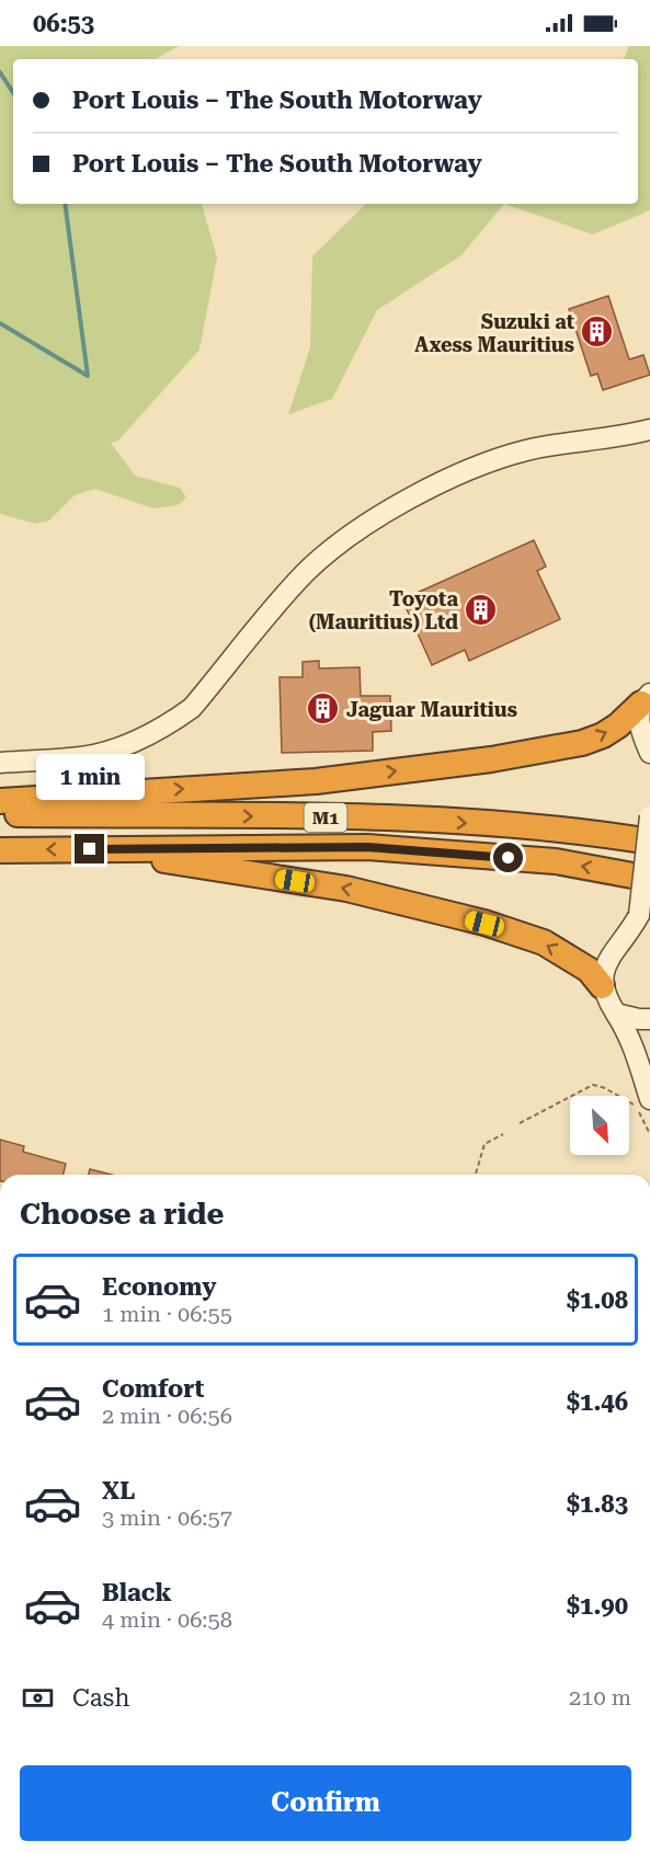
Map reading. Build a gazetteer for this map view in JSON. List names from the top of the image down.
{
  "streets": {
    "highway": ["M1"]
  },
  "places": {
    "building": ["Suzuki at Axess Mauritius", "Toyota (Mauritius) Ltd", "Jaguar Mauritius"]
  },
  "north": "bottom right",
  "page": {
    "status": "06:53",
    "banner": ["Port Louis – The South Motorway", "Port Louis – The South Motorway"],
    "bubble": "1 min",
    "heading": "Choose a ride",
    "list": [
      {
        "name": "Economy",
        "note": "1 min · 06:55",
        "value": "$1.08"
      },
      {
        "name": "Comfort",
        "note": "2 min · 06:56",
        "value": "$1.46"
      },
      {
        "name": "XL",
        "note": "3 min · 06:57",
        "value": "$1.83"
      },
      {
        "name": "Black",
        "note": "4 min · 06:58",
        "value": "$1.90"
      }
    ],
    "pay": ["Cash", "210 m"],
    "buttons": "Confirm"
  }
}
